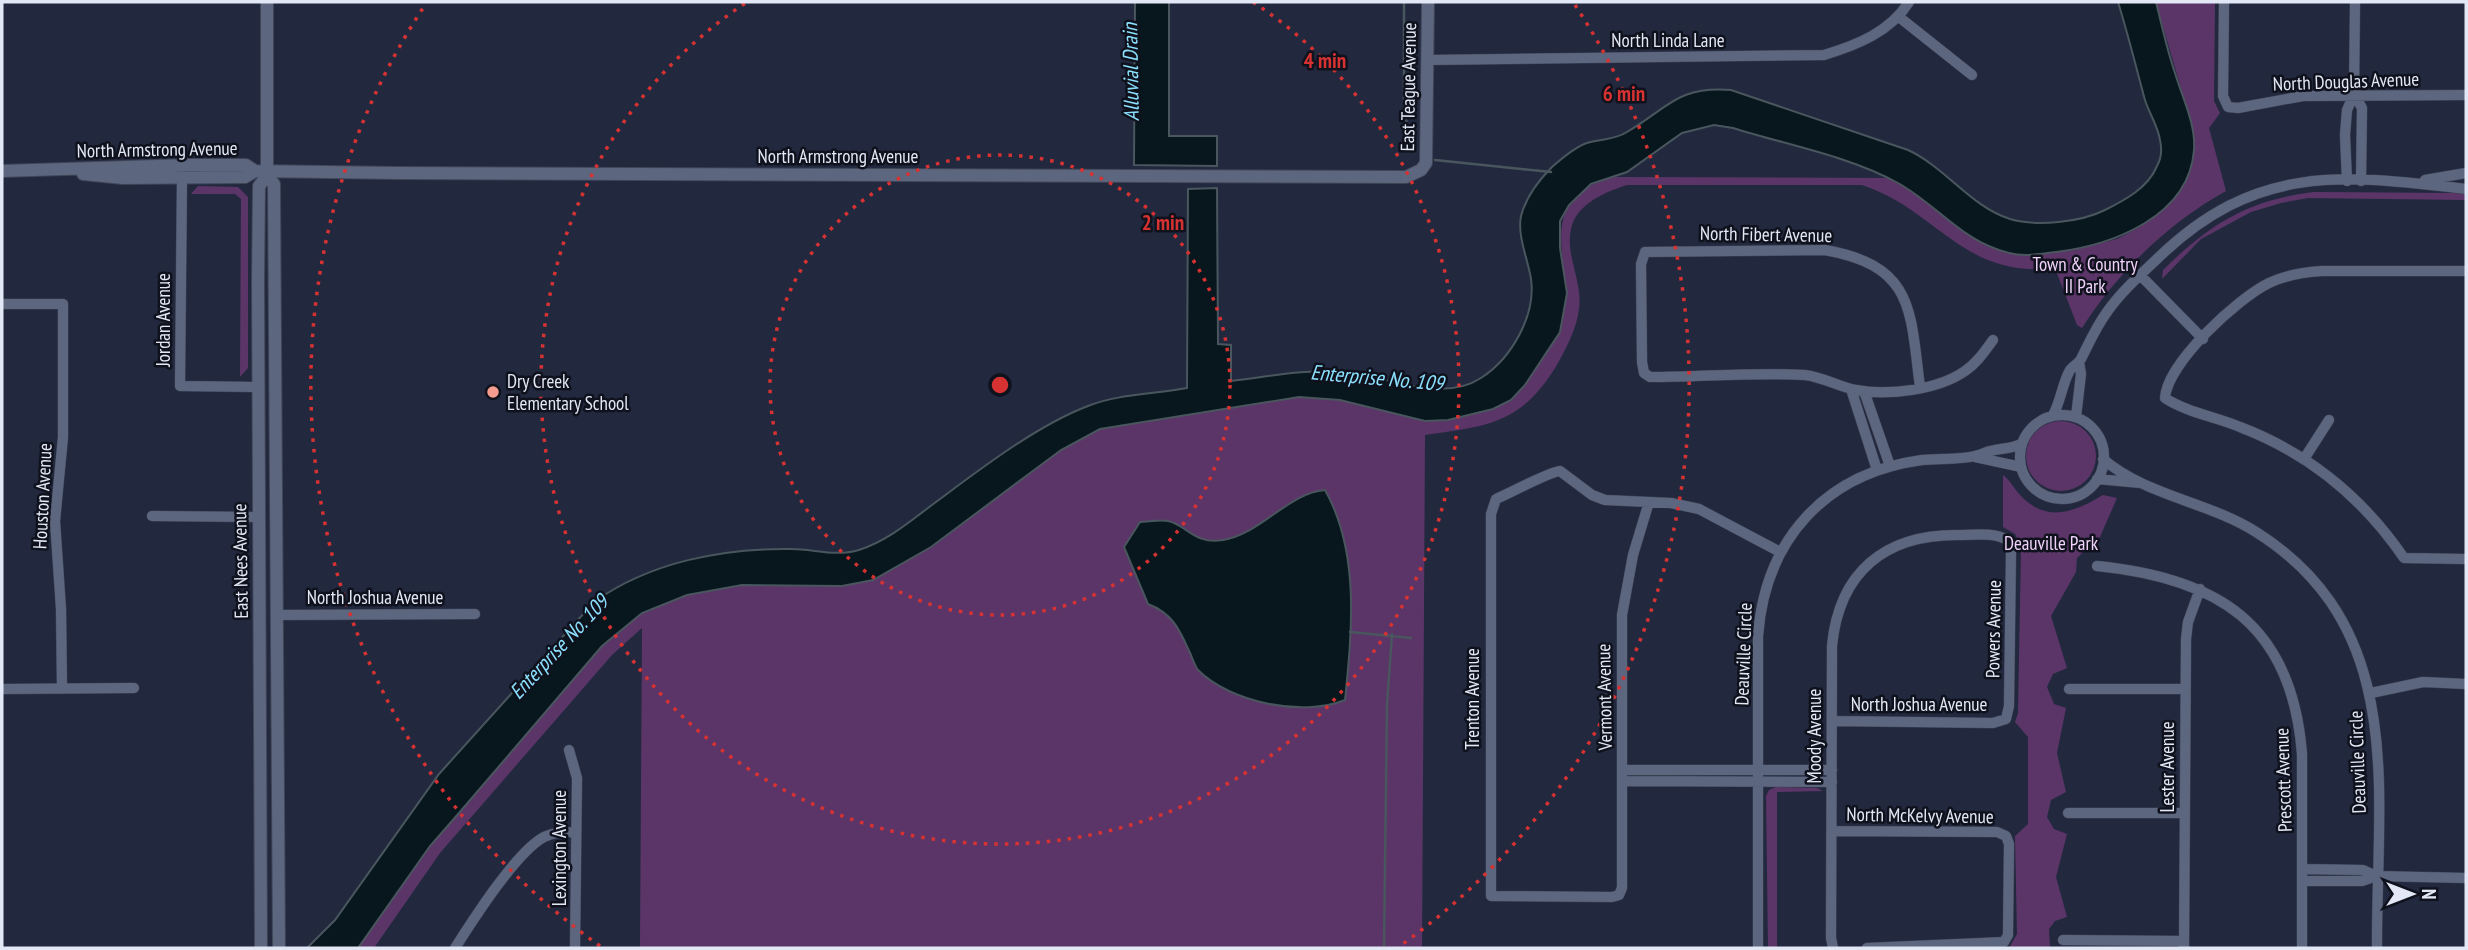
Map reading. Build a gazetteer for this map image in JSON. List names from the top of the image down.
{
  "streets": {
    "main road": ["East Teague Avenue", "North Armstrong Avenue", "East Nees Avenue"],
    "street": [
      "North Linda Lane",
      "North Douglas Avenue",
      "North Fibert Avenue",
      "Jordan Avenue",
      "Houston Avenue",
      "North Joshua Avenue",
      "Powers Avenue",
      "Deauville Circle",
      "Vermont Avenue",
      "Trenton Avenue",
      "Moody Avenue",
      "Lester Avenue",
      "Prescott Avenue",
      "North McKelvy Avenue",
      "Lexington Avenue"
    ]
  },
  "crossings": [
    ["North Linda Lane", "East Teague Avenue"],
    ["East Teague Avenue", "North Armstrong Avenue"],
    ["North Armstrong Avenue", "Jordan Avenue"],
    ["North Armstrong Avenue", "East Nees Avenue"],
    ["Jordan Avenue", "East Nees Avenue"],
    ["East Nees Avenue", "North Joshua Avenue"],
    ["North Joshua Avenue", "Powers Avenue"],
    ["North Joshua Avenue", "Moody Avenue"],
    ["Powers Avenue", "Moody Avenue"],
    ["Deauville Circle", "North McKelvy Avenue"],
    ["Vermont Avenue", "Trenton Avenue"],
    ["Vermont Avenue", "North McKelvy Avenue"],
    ["Moody Avenue", "North McKelvy Avenue"],
    ["Lester Avenue", "Prescott Avenue"]
  ],
  "water": ["Alluvial Drain", "Enterprise No. 109"],
  "parks": ["Town & Country II Park", "Deauville Park"],
  "places": ["Dry Creek Elementary School"],
  "north": "right",
  "rings": ["4 min", "6 min", "2 min"]
}
